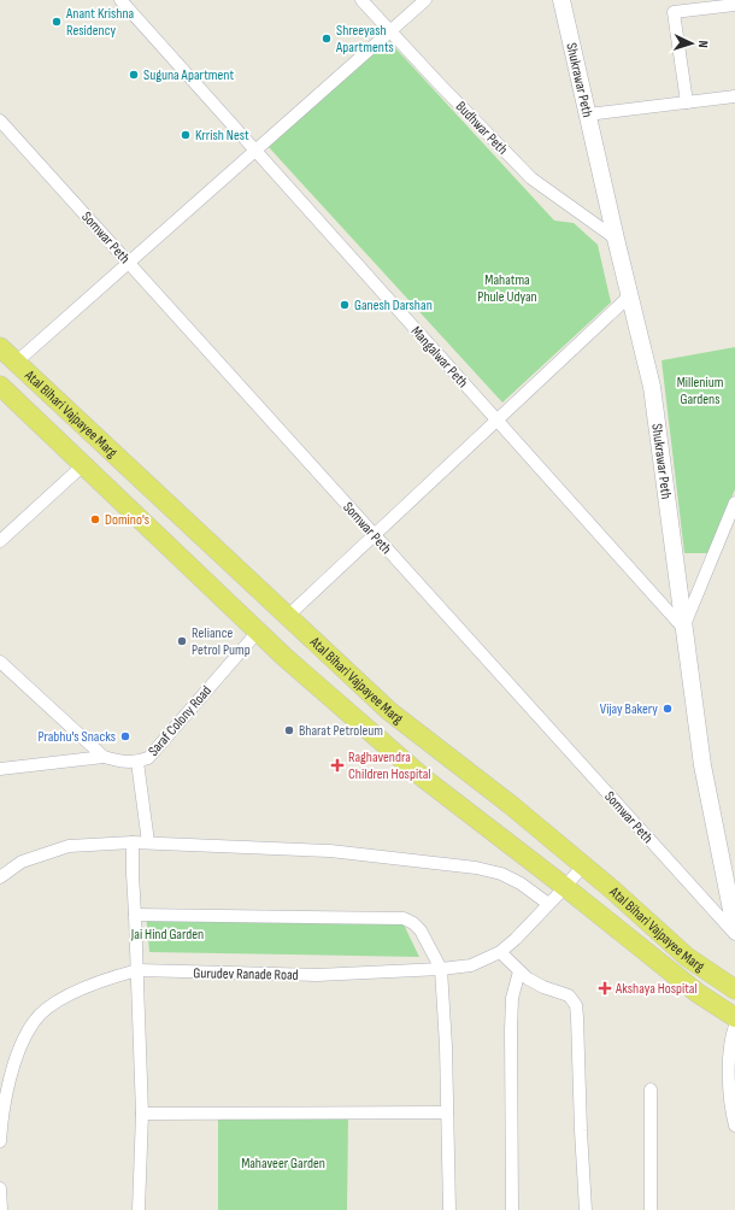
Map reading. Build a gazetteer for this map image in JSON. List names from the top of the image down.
{
  "streets": {
    "main road": ["Atal Bihari Vajpayee Marg"],
    "street": [
      "Shukrawar Peth",
      "Budhwar Peth",
      "Somwar Peth",
      "Mangalwar Peth",
      "Saraf Colony Road",
      "Gurudev Ranade Road"
    ]
  },
  "crossings": [
    ["Shukrawar Peth", "Budhwar Peth"],
    ["Shukrawar Peth", "Mangalwar Peth"],
    ["Atal Bihari Vajpayee Marg", "Saraf Colony Road"],
    ["Atal Bihari Vajpayee Marg", "Gurudev Ranade Road"]
  ],
  "parks": [
    "Mahatma Phule Udyan",
    "Millenium Gardens",
    "Jai Hind Garden",
    "Mahaveer Garden"
  ],
  "places": {
    "other": [
      "Anant Krishna Residency",
      "Shreeyash Apartments",
      "Suguna Apartment",
      "Krrish Nest",
      "Ganesh Darshan",
      "Domino's",
      "Reliance Petrol Pump",
      "Vijay Bakery",
      "Bharat Petroleum",
      "Prabhu's Snacks"
    ],
    "health": ["Raghavendra Children Hospital", "Akshaya Hospital"]
  },
  "north": "right"
}
